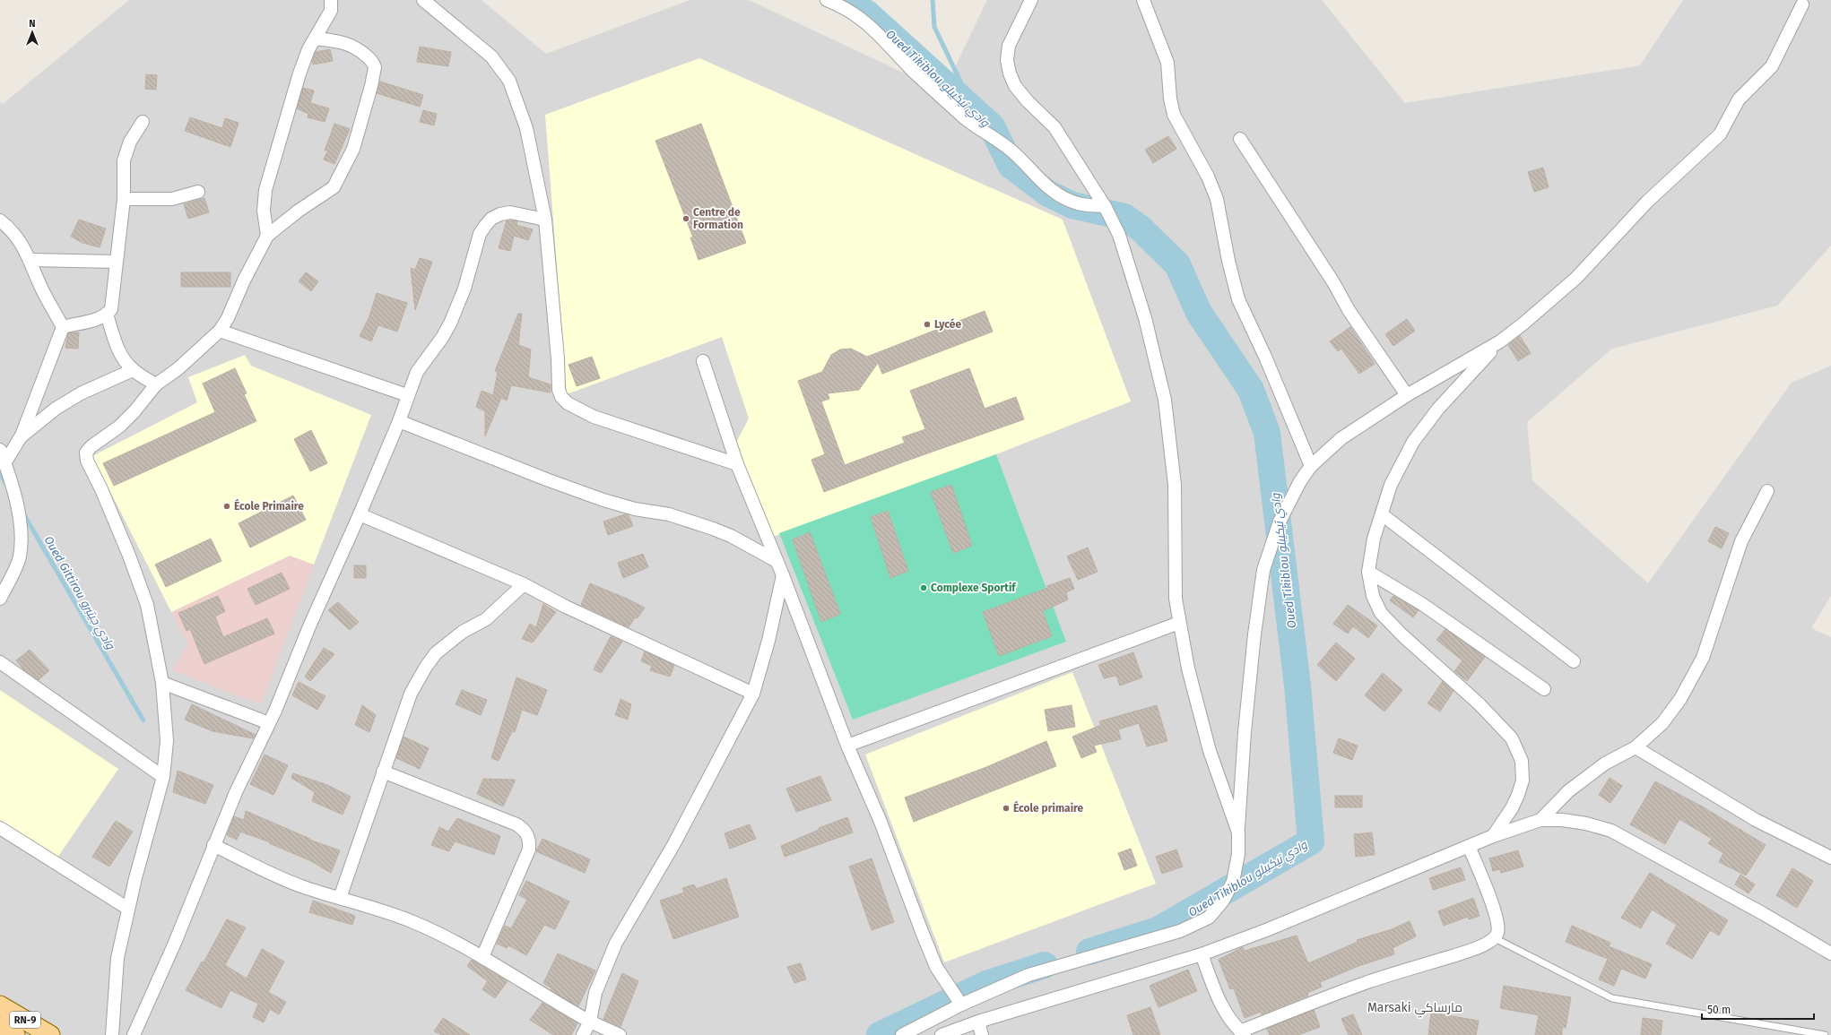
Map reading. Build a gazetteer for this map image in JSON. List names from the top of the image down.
{
  "streets": {
    "main road": ["RN-9"]
  },
  "districts": ["Marsaki مارساكي"],
  "water": ["Oued Tikiblou وادي تيكيبلو", "Oued Gittirou وادي جيتيرو"],
  "places": [
    "Centre de Formation",
    "Lycée",
    "École Primaire",
    "Complexe Sportif",
    "École primaire"
  ],
  "scale_bar": "50 m",
  "north": "top"
}
